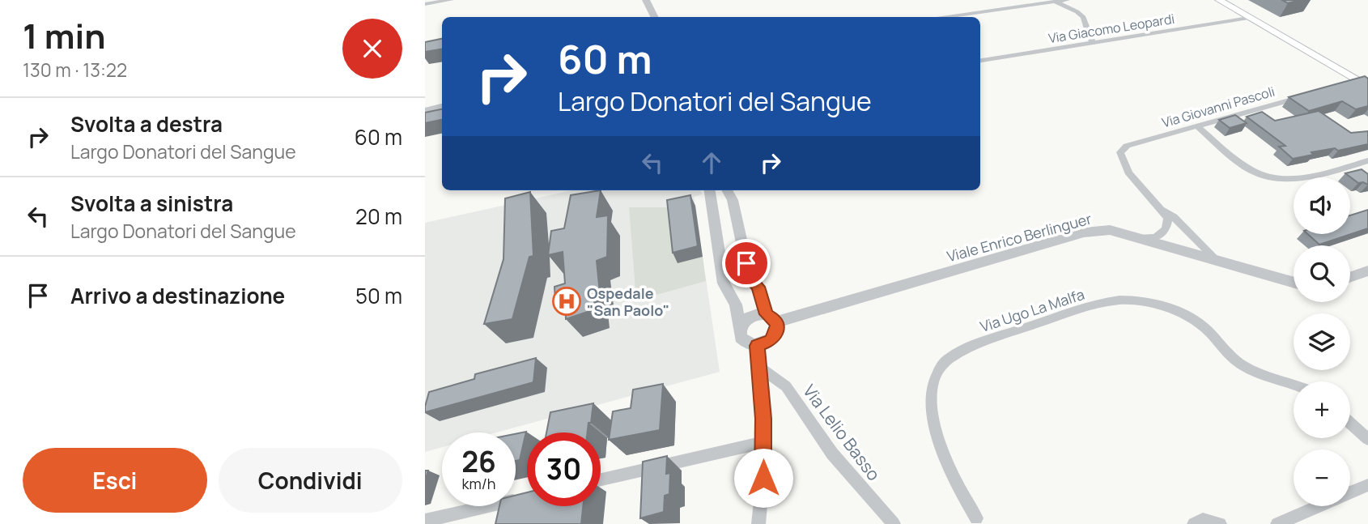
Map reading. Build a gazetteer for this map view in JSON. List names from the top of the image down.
{
  "streets": {
    "street": [
      "Via Giacomo Leopardi",
      "Via Giovanni Pascoli",
      "Viale Enrico Berlinguer",
      "Via Ugo La Malfa",
      "Via Lelio Basso"
    ]
  },
  "places": {
    "hospital": ["Ospedale \"San Paolo\""]
  },
  "page": {
    "heading": ["1 min", "130 m · 13:22"],
    "turn": ["60 m", "Largo Donatori del Sangue"],
    "list": [
      {
        "name": "Svolta a destra",
        "note": "Largo Donatori del Sangue",
        "value": "60 m"
      },
      {
        "name": "Svolta a sinistra",
        "note": "Largo Donatori del Sangue",
        "value": "20 m"
      },
      {
        "name": "Arrivo a destinazione",
        "value": "50 m"
      }
    ],
    "map_buttons": ["+", "−"],
    "speed": "26 km/h",
    "limit": "30",
    "buttons": ["Esci", "Condividi"]
  }
}
